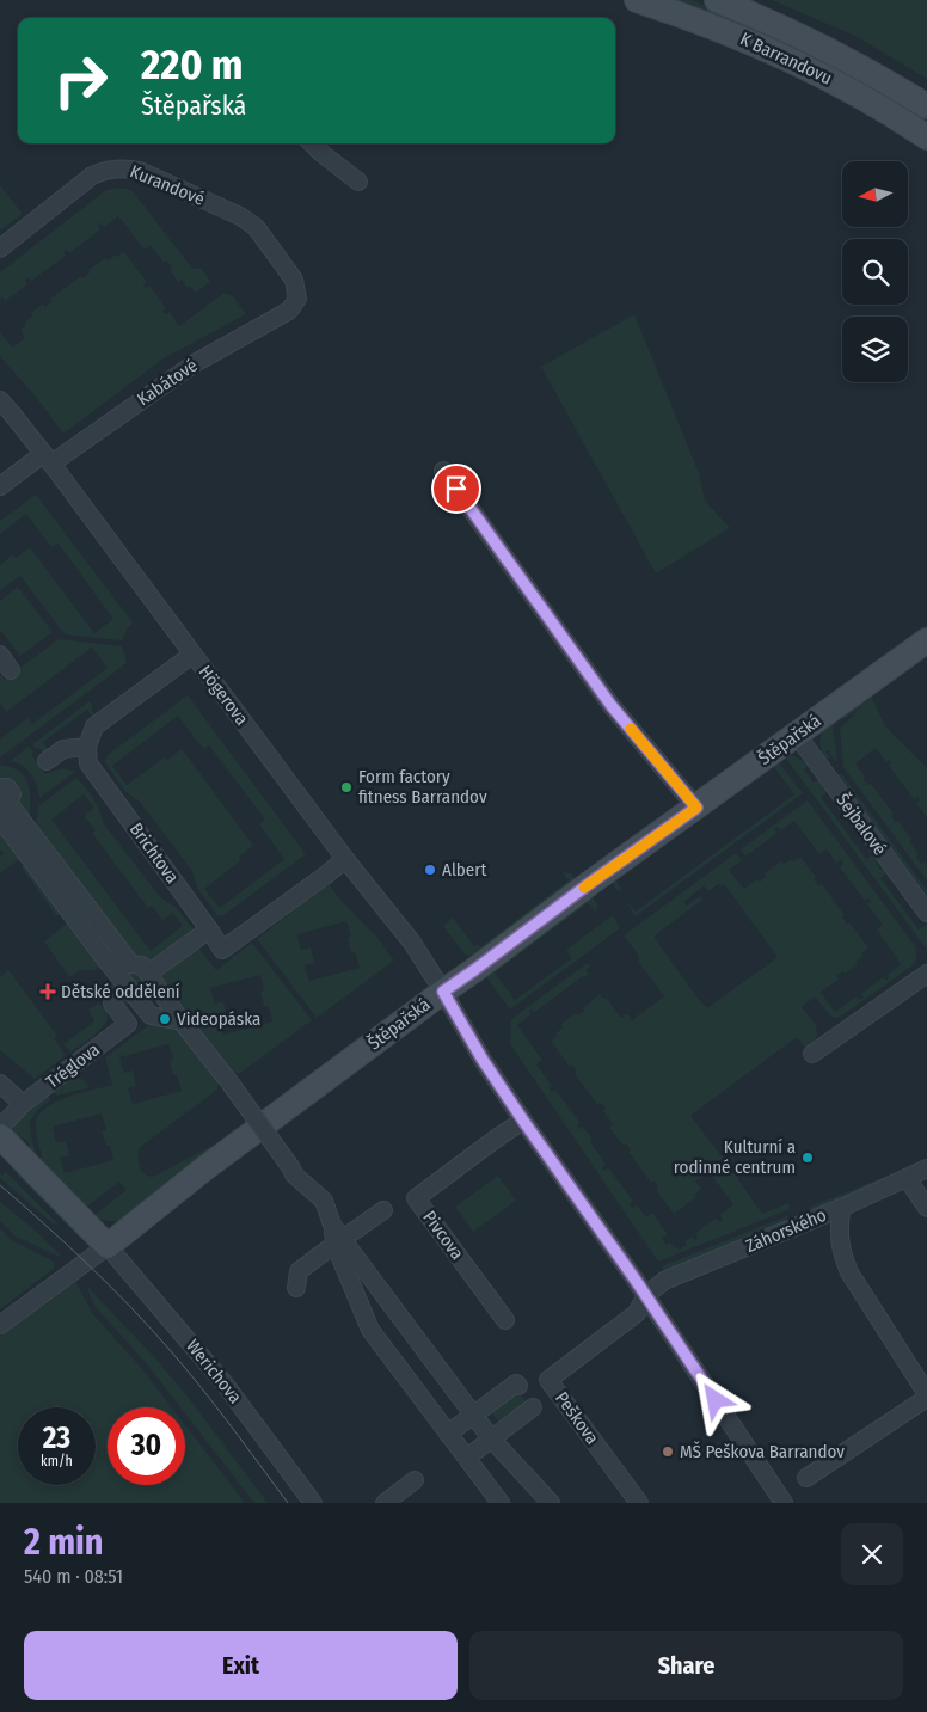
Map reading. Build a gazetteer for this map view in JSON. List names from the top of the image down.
{
  "streets": {
    "street": [
      "K Barrandovu",
      "Kurandové",
      "Kabátové",
      "Högerova",
      "Štěpařská",
      "Šejbalové",
      "Brichtova",
      "Tréglova",
      "Záhorského",
      "Pivcova",
      "Werichova",
      "Peškova"
    ]
  },
  "crossings": [
    ["Kurandové", "Kabátové"],
    ["Kabátové", "Högerova"],
    ["Högerova", "Štěpařská"],
    ["Högerova", "Brichtova"],
    ["Högerova", "Záhorského"],
    ["Högerova", "Pivcova"],
    ["Högerova", "Peškova"],
    ["Štěpařská", "Šejbalové"],
    ["Štěpařská", "Werichova"],
    ["Záhorského", "Peškova"]
  ],
  "places": {
    "other": [
      "Form factory fitness Barrandov",
      "Albert",
      "Videopáska",
      "Kulturní a rodinné centrum",
      "MŠ Peškova Barrandov"
    ],
    "health": ["Dětské oddělení"]
  },
  "north": "left",
  "page": {
    "turn": ["220 m", "Štěpařská"],
    "speed": "23 km/h",
    "limit": "30",
    "heading": ["2 min", "540 m · 08:51"],
    "buttons": ["Exit", "Share"]
  }
}
